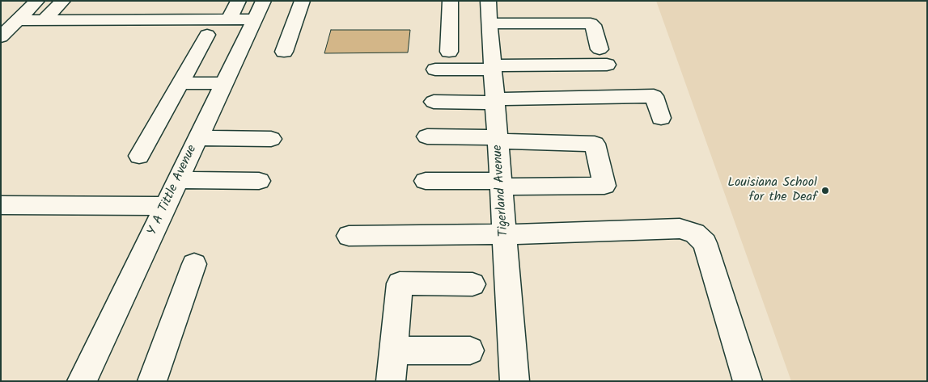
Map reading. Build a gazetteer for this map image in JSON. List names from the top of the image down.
{
  "streets": {
    "street": ["Y A Tittle Avenue", "Tigerland Avenue"]
  },
  "places": ["Louisiana School for the Deaf"]
}
